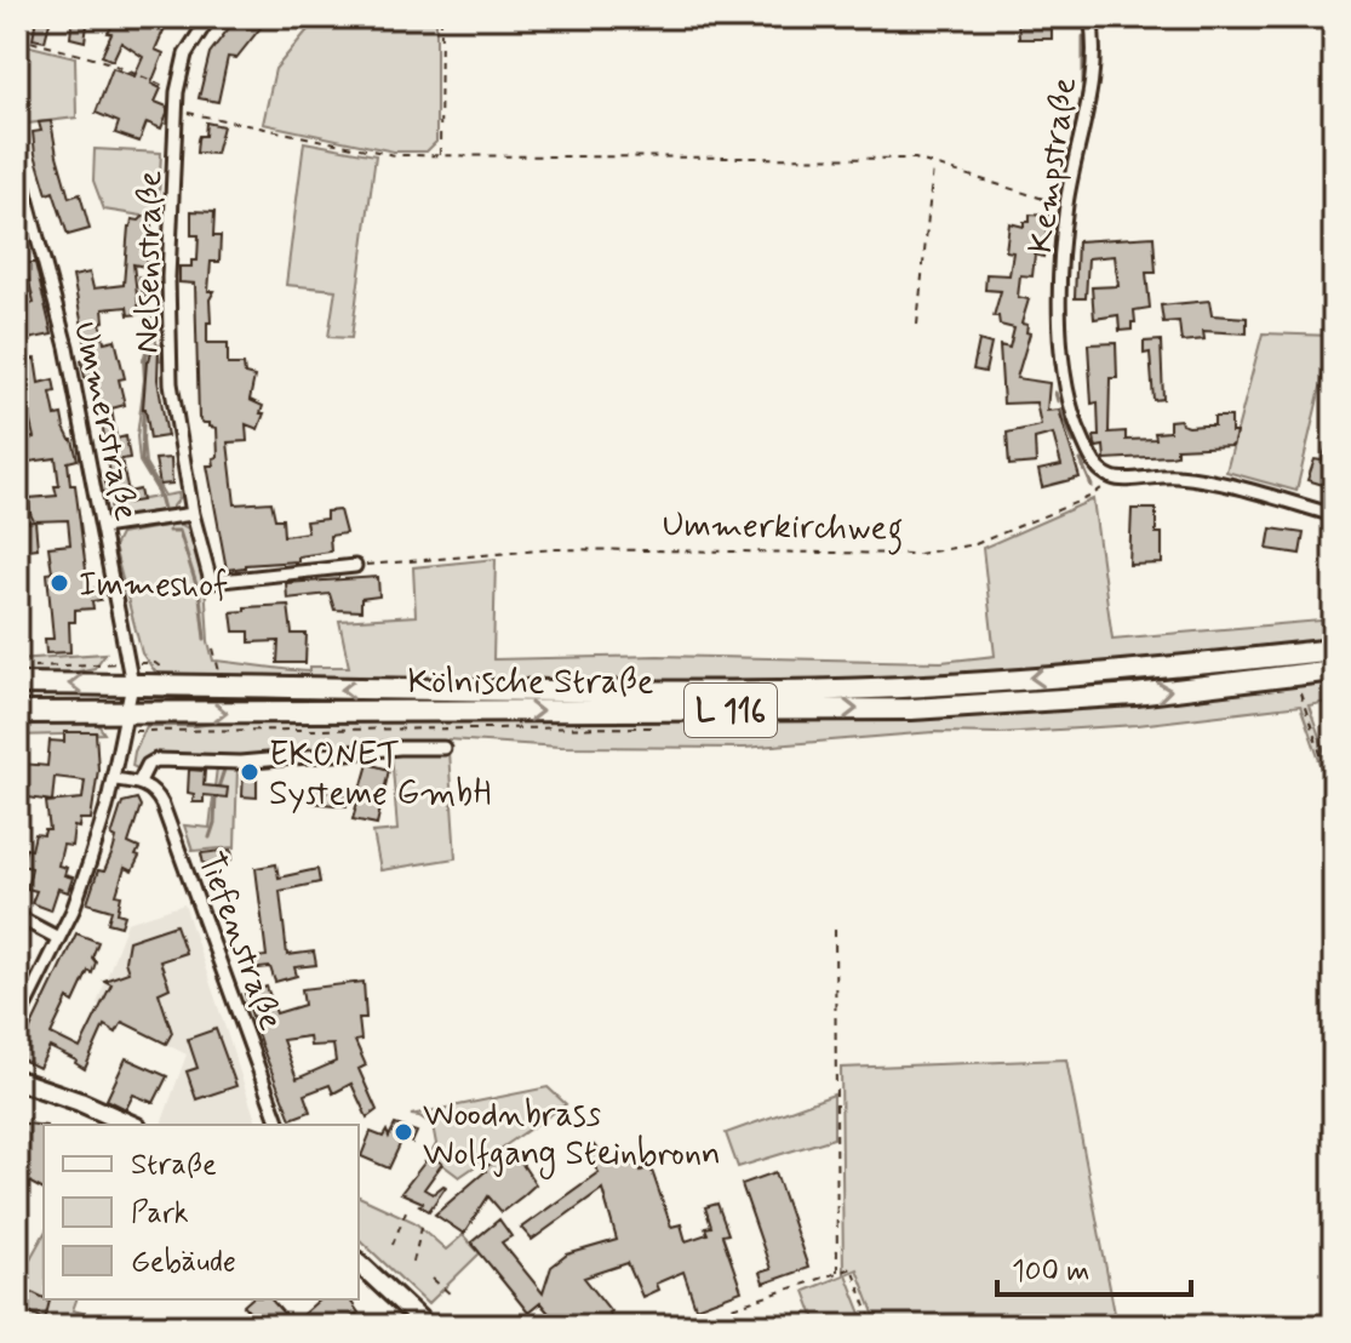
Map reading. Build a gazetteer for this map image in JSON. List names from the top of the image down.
{
  "streets": {
    "main road": ["Kölnische Straße", "L 116"],
    "street": [
      "Kempstraße",
      "Nelsenstraße",
      "Ummerstraße",
      "Tiefenstraße"
    ],
    "path": ["Ummerkirchweg"]
  },
  "crossings": [
    ["Kempstraße", "Ummerkirchweg"],
    ["Nelsenstraße", "Ummerkirchweg"],
    ["Ummerstraße", "Kölnische Straße"]
  ],
  "places": ["Immeshof", "EKONET Systeme GmbH", "Woodnbrass Wolfgang Steinbronn"],
  "legend": ["Straße", "Park", "Gebäude"],
  "scale_bar": "100 m"
}
